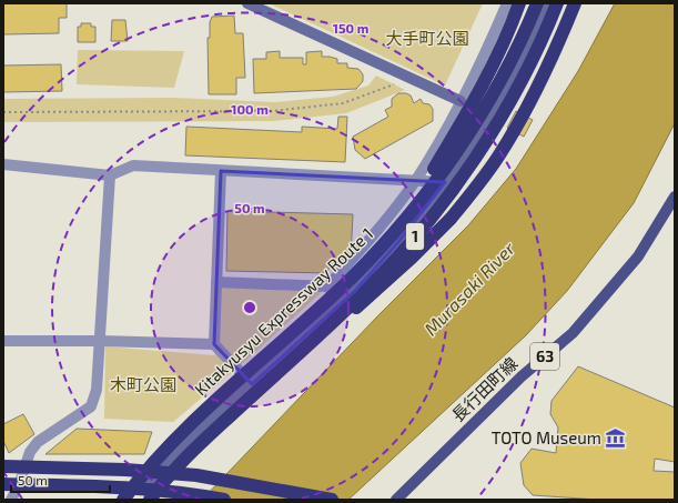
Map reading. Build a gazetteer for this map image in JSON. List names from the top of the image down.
{
  "streets": {
    "highway": ["1", "Kitakyusyu Expressway Route 1"],
    "main road": ["63", "長行田町線"]
  },
  "water": ["Murasaki River"],
  "parks": ["大手町公園", "木町公園"],
  "places": {
    "museum": ["TOTO Museum"]
  },
  "scale_bar": "50 m",
  "rings": ["150 m", "100 m", "50 m"]
}
